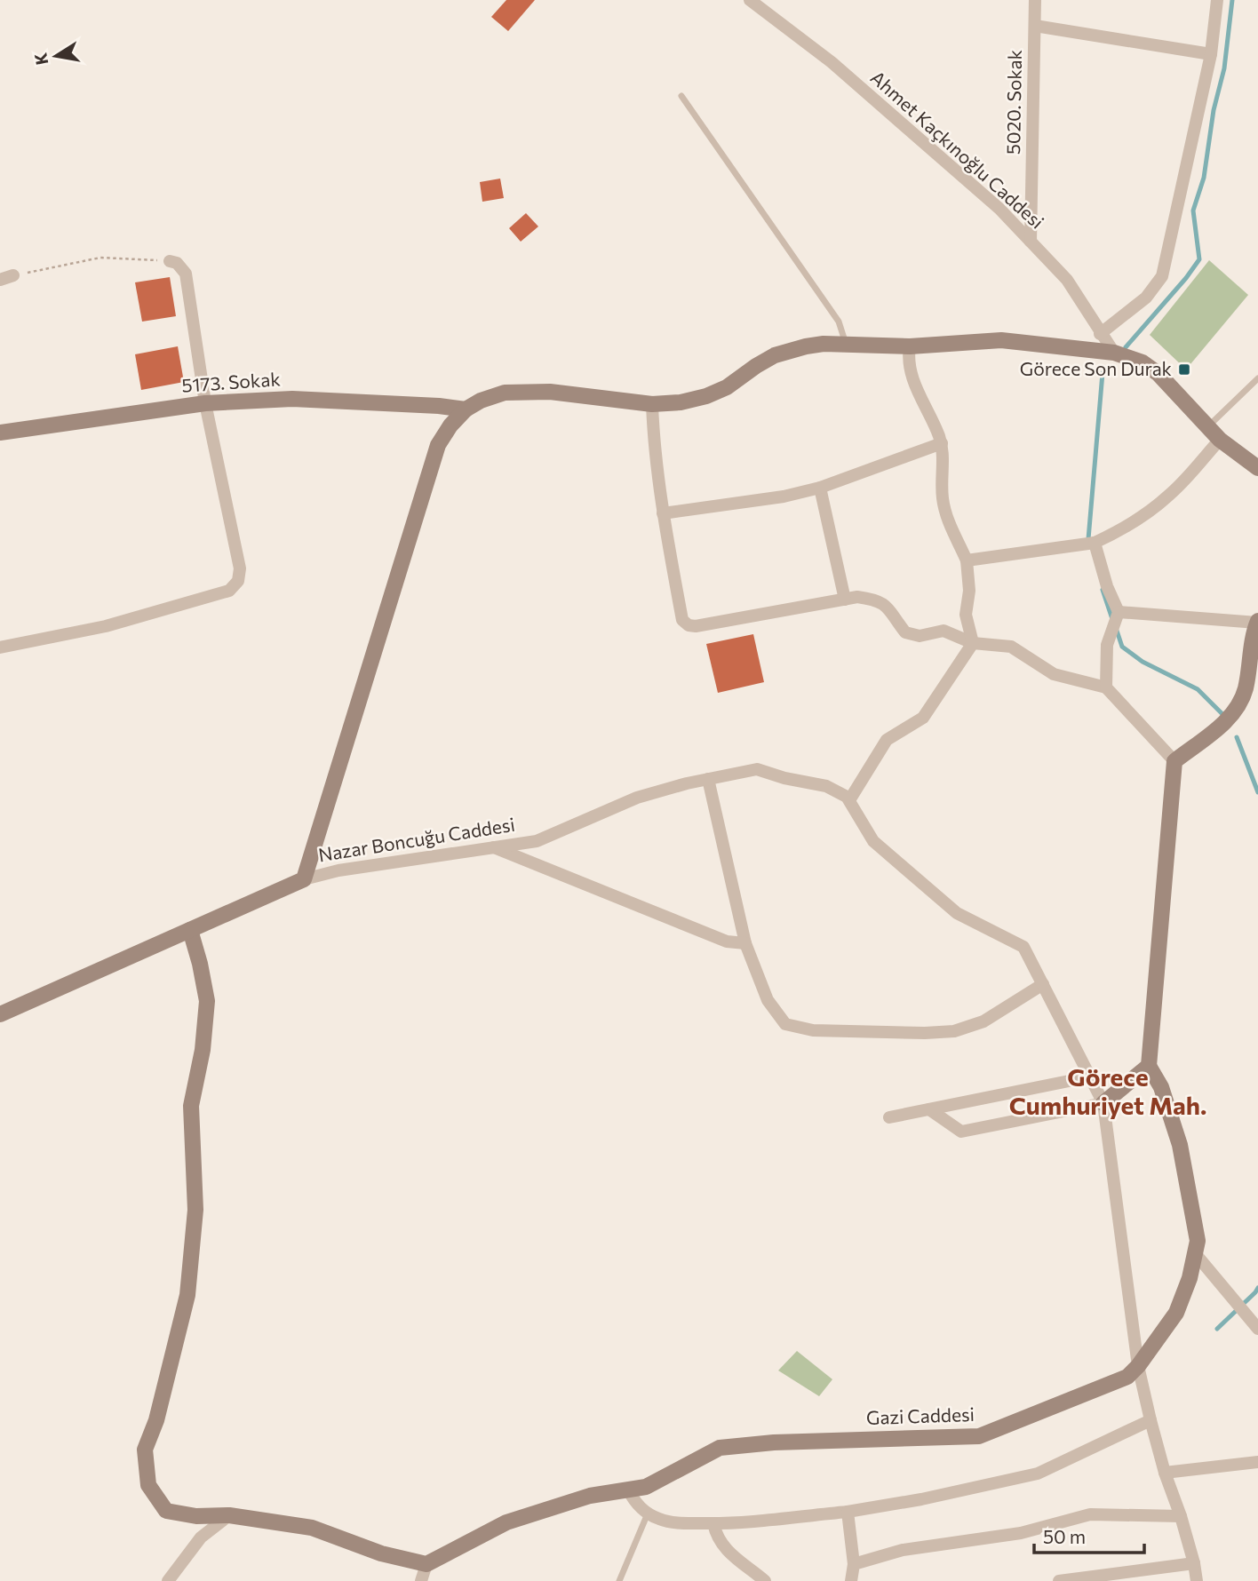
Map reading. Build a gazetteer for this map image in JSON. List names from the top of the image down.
{
  "streets": {
    "street": [
      "5020. Sokak",
      "Ahmet Kaçkınoğlu Caddesi",
      "5173. Sokak",
      "Nazar Boncuğu Caddesi",
      "Gazi Caddesi"
    ]
  },
  "crossings": [
    ["5020. Sokak", "Ahmet Kaçkınoğlu Caddesi"]
  ],
  "districts": ["Görece Cumhuriyet Mah."],
  "places": {
    "transit": ["Görece Son Durak"]
  },
  "scale_bar": "50 m",
  "north": "left"
}
